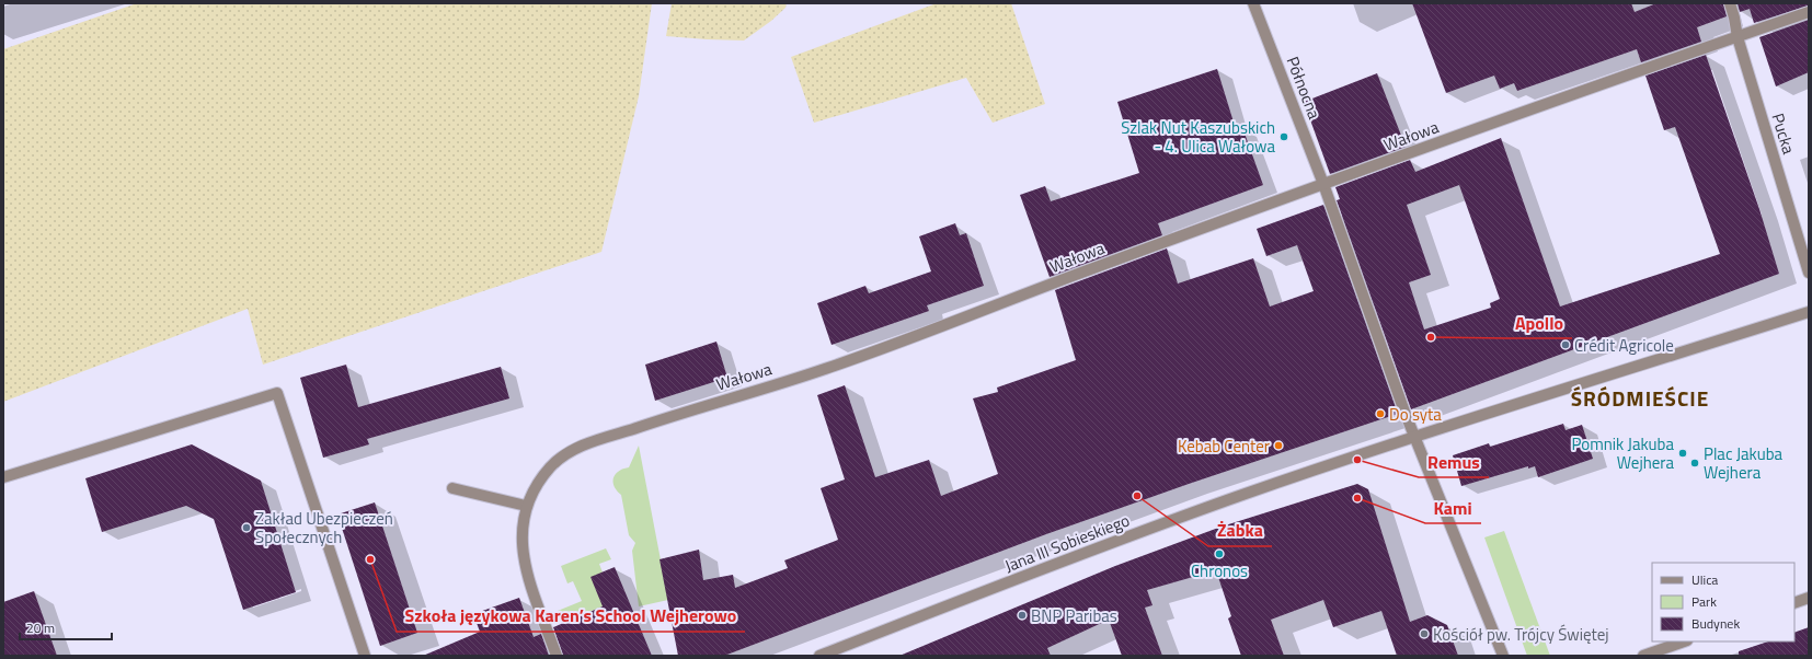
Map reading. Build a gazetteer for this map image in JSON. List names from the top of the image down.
{
  "streets": {
    "street": [
      "Północna",
      "Pucka",
      "Wałowa",
      "Jana III Sobieskiego"
    ]
  },
  "crossings": [
    ["Północna", "Wałowa"],
    ["Północna", "Jana III Sobieskiego"],
    ["Pucka", "Wałowa"]
  ],
  "districts": ["ŚRÓDMIEŚCIE"],
  "places": [
    "Szlak Nut Kaszubskich - 4. Ulica Wałowa",
    "Apollo",
    "Crédit Agricole",
    "Do syta",
    "Kebab Center",
    "Pomnik Jakuba Wejhera",
    "Remus",
    "Plac Jakuba Wejhera",
    "Żabka",
    "Kami",
    "Zakład Ubezpieczeń Społecznych",
    "Chronos",
    "Szkoła językowa Karen’s School Wejherowo",
    "BNP Paribas",
    "Kościół pw. Trójcy Świętej"
  ],
  "legend": ["Ulica", "Park", "Budynek"],
  "scale_bar": "20 m"
}
